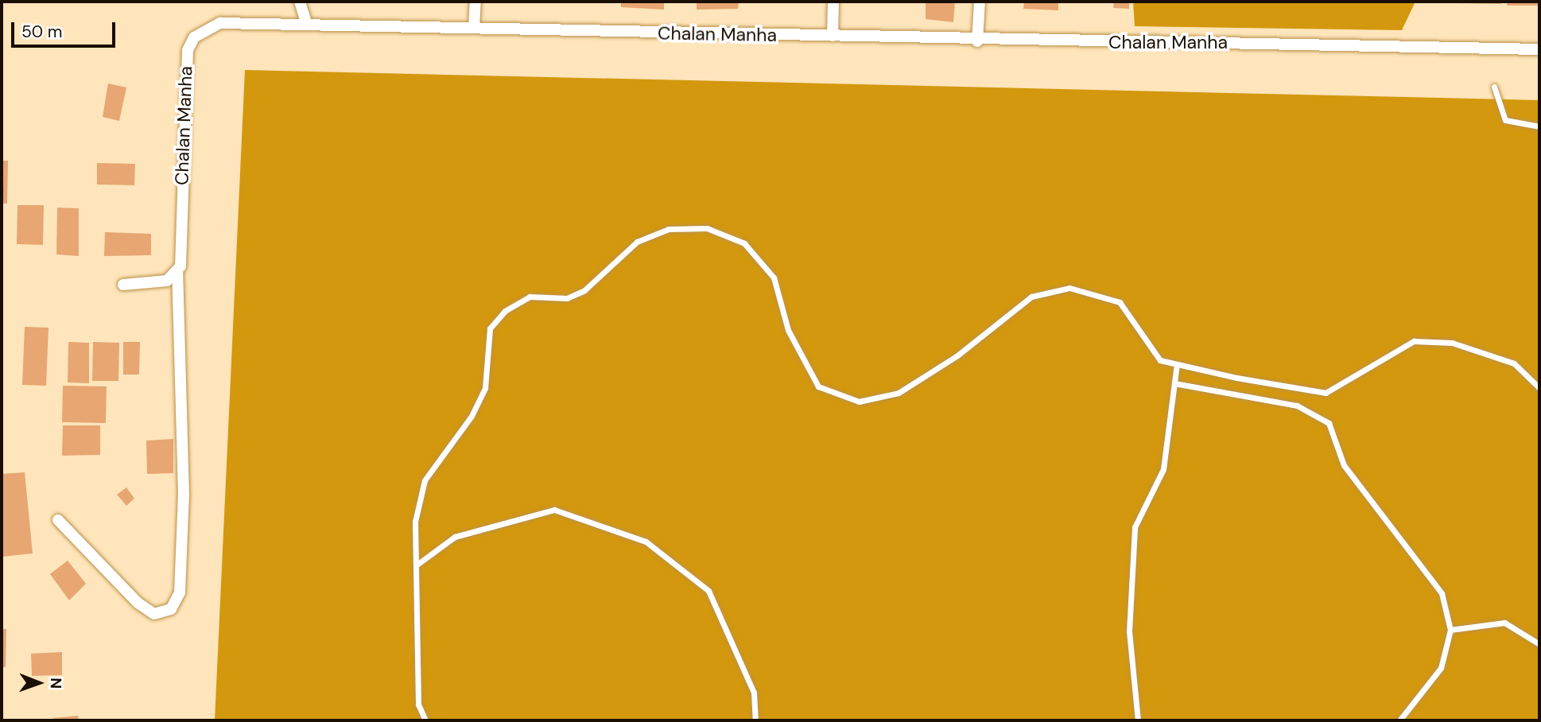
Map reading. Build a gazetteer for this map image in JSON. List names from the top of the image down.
{
  "streets": {
    "street": ["Chalan Manha"]
  },
  "scale_bar": "50 m",
  "north": "right"
}
